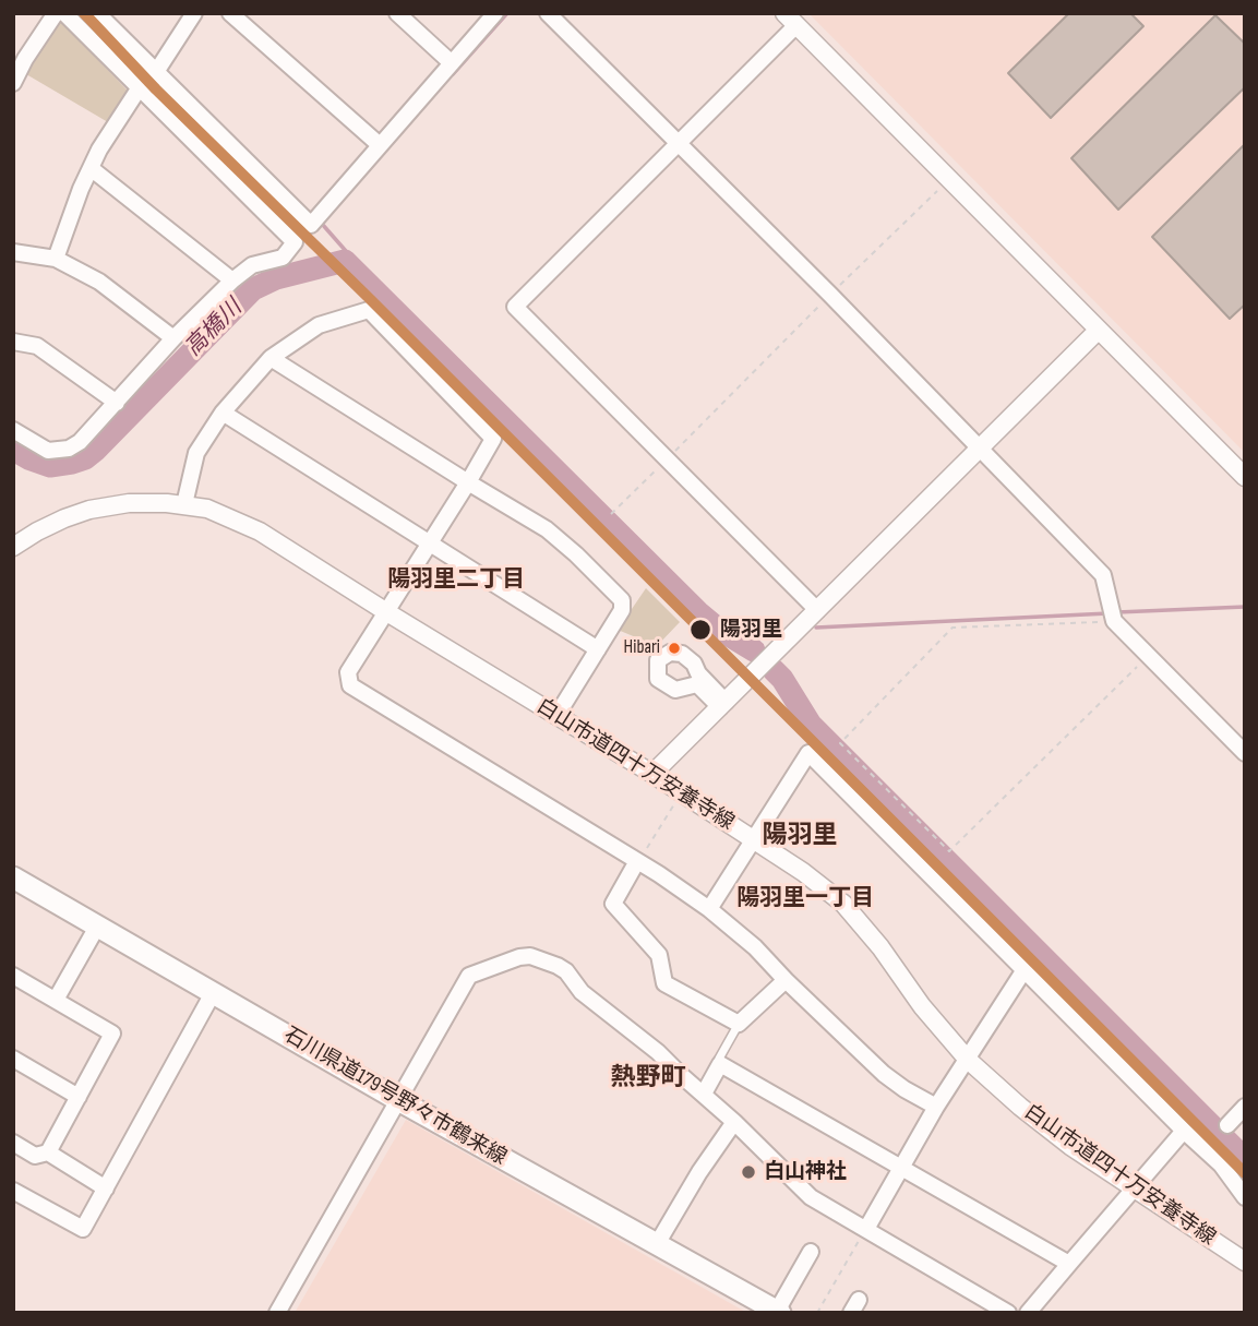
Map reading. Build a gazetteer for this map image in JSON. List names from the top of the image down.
{
  "streets": {
    "main road": ["石川県道179号野々市鶴来線"],
    "street": ["白山市道四十万安養寺線"]
  },
  "districts": [
    "陽羽里二丁目",
    "陽羽里",
    "陽羽里一丁目",
    "熱野町"
  ],
  "water": ["高橋川"],
  "places": ["陽羽里", "Hibari", "白山神社"]
}
